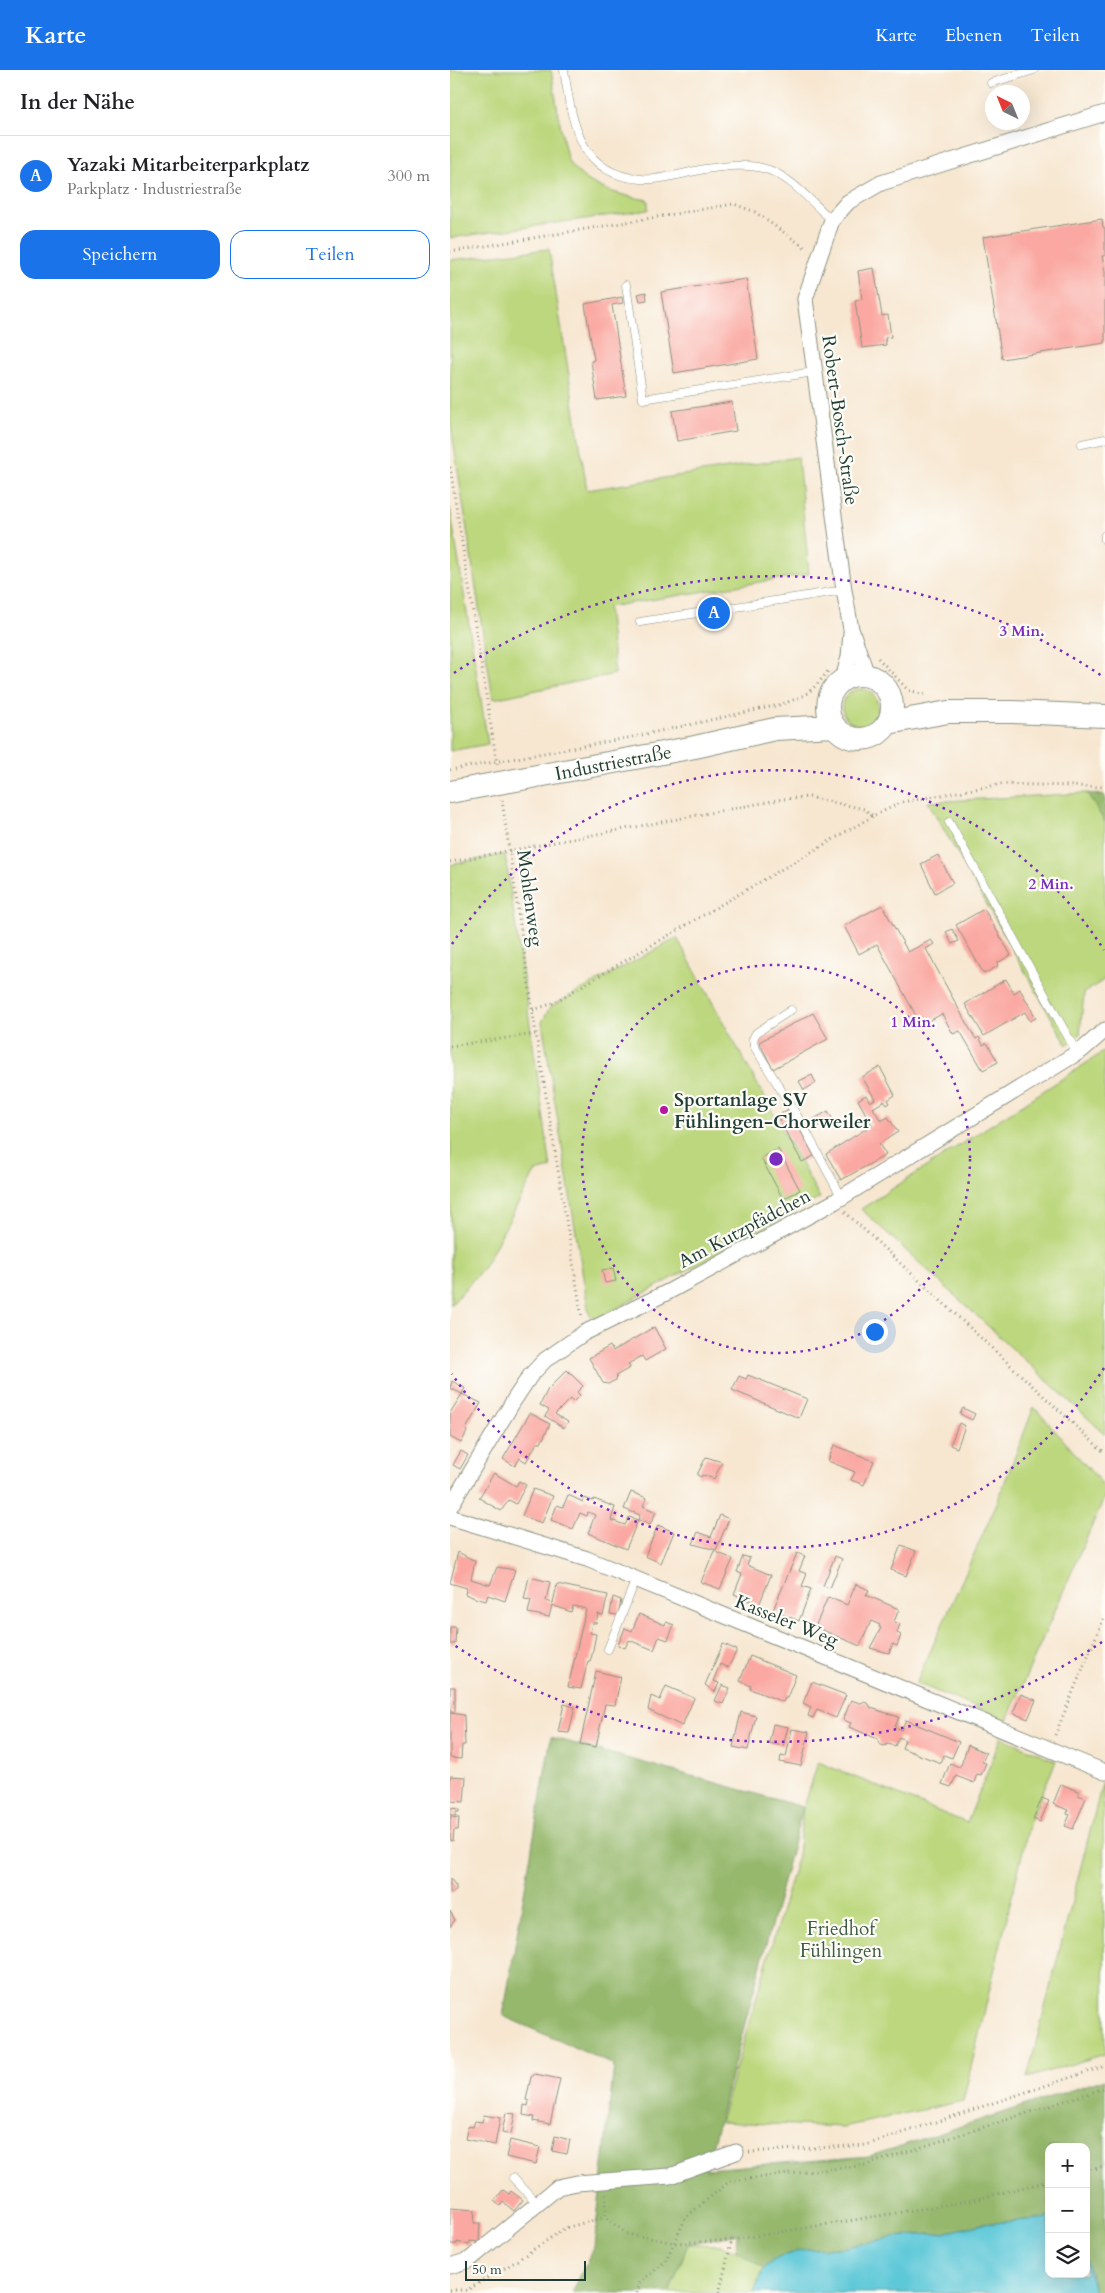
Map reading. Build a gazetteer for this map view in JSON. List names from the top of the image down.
{
  "streets": {
    "main road": ["Industriestraße"],
    "street": ["Robert-Bosch-Straße", "Am Kutzpfädchen", "Kasseler Weg"],
    "path": ["Mohlenweg"]
  },
  "crossings": [
    ["Robert-Bosch-Straße", "Industriestraße"],
    ["Industriestraße", "Mohlenweg"],
    ["Mohlenweg", "Am Kutzpfädchen"]
  ],
  "parks": ["Friedhof Fühlingen"],
  "places": ["Sportanlage SV Fühlingen-Chorweiler"],
  "scale_bar": "50 m",
  "north": "top left",
  "page": {
    "header": "Karte",
    "nav": ["Karte", "Ebenen", "Teilen"],
    "heading": "In der Nähe",
    "list": [
      {
        "mark": "A",
        "name": "Yazaki Mitarbeiterparkplatz",
        "note": "Parkplatz · Industriestraße",
        "value": "300 m"
      }
    ],
    "buttons": ["Speichern", "Teilen"],
    "pins": "A",
    "map_buttons": ["+", "−"],
    "scale": "50 m"
  },
  "rings": ["3 Min.", "2 Min.", "1 Min."]
}
